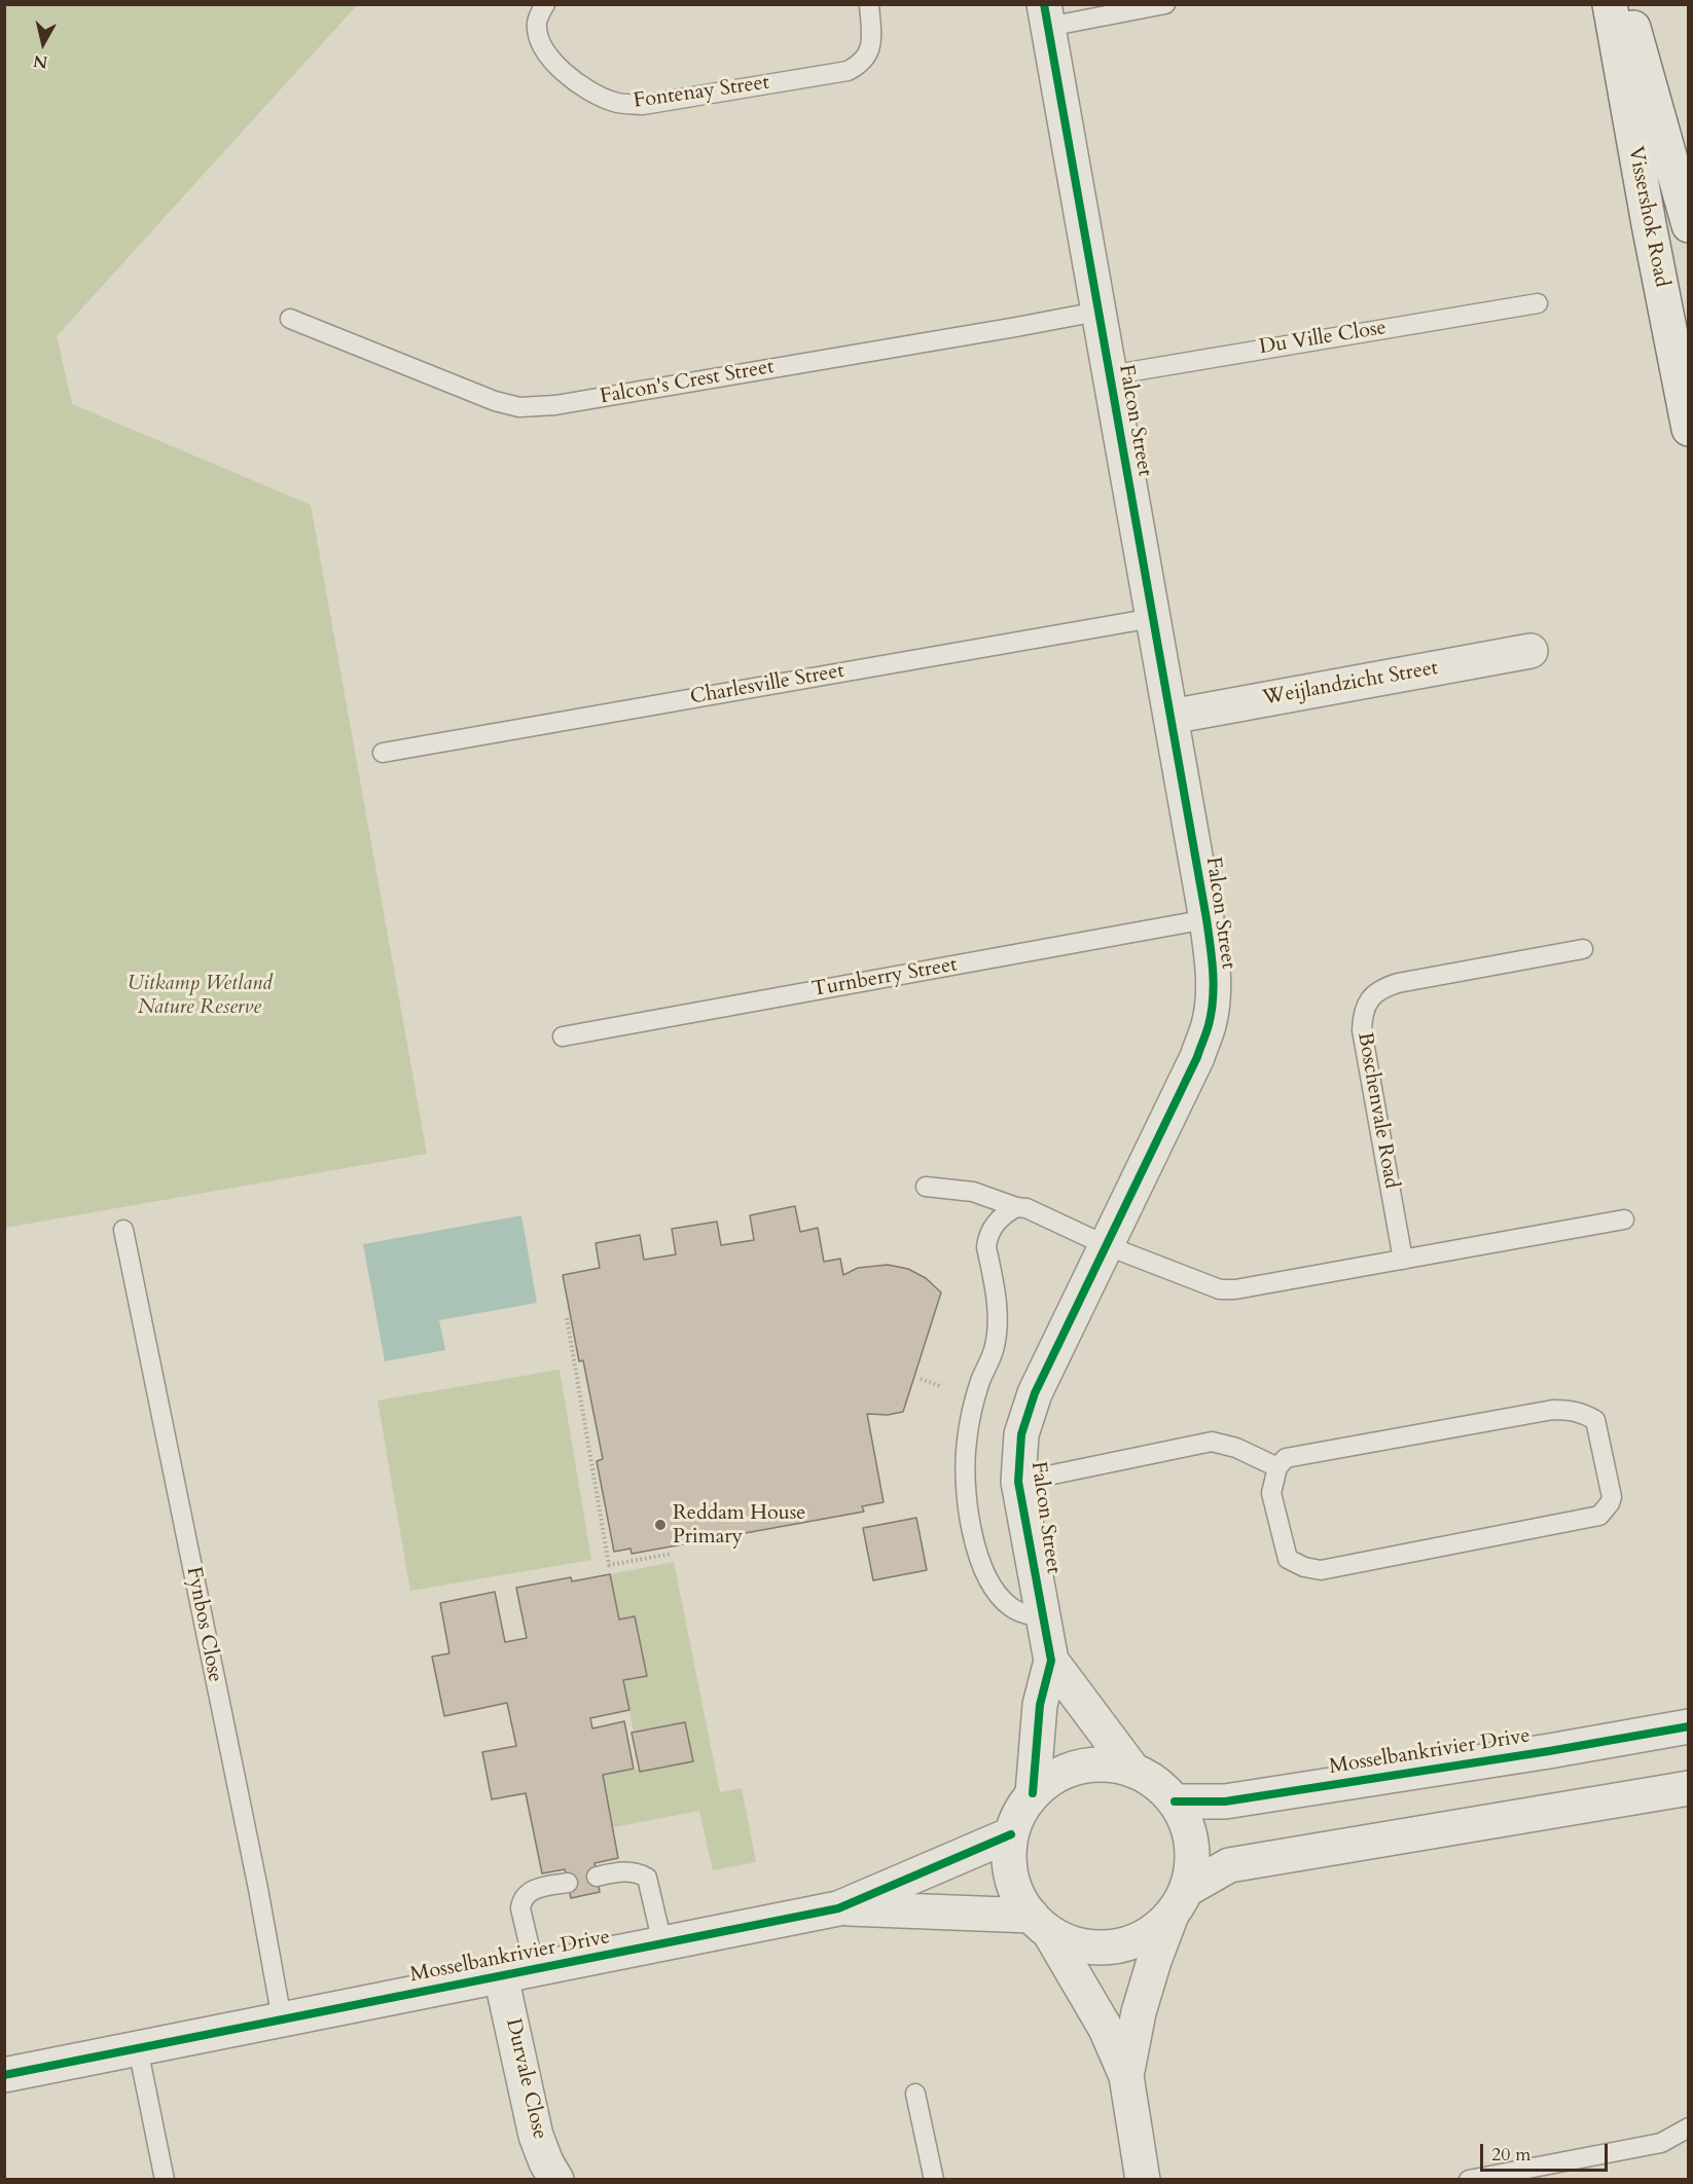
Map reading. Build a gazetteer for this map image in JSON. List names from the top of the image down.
{
  "streets": {
    "street": [
      "Vissershok Road",
      "Falcon Street",
      "Weijlandzicht Street",
      "Mosselbankrivier Drive",
      "Durvale Close"
    ],
    "lane": [
      "Fontenay Street",
      "Du Ville Close",
      "Falcon's Crest Street",
      "Charlesville Street",
      "Turnberry Street",
      "Boschenvale Road",
      "Fynbos Close"
    ]
  },
  "crossings": [
    ["Du Ville Close", "Falcon Street"],
    ["Falcon's Crest Street", "Falcon Street"],
    ["Falcon Street", "Weijlandzicht Street"],
    ["Falcon Street", "Charlesville Street"],
    ["Falcon Street", "Turnberry Street"],
    ["Falcon Street", "Mosselbankrivier Drive"],
    ["Fynbos Close", "Mosselbankrivier Drive"],
    ["Mosselbankrivier Drive", "Durvale Close"]
  ],
  "parks": ["Uitkamp Wetland Nature Reserve"],
  "places": ["Reddam House Primary"],
  "scale_bar": "20 m",
  "north": "bottom"
}
